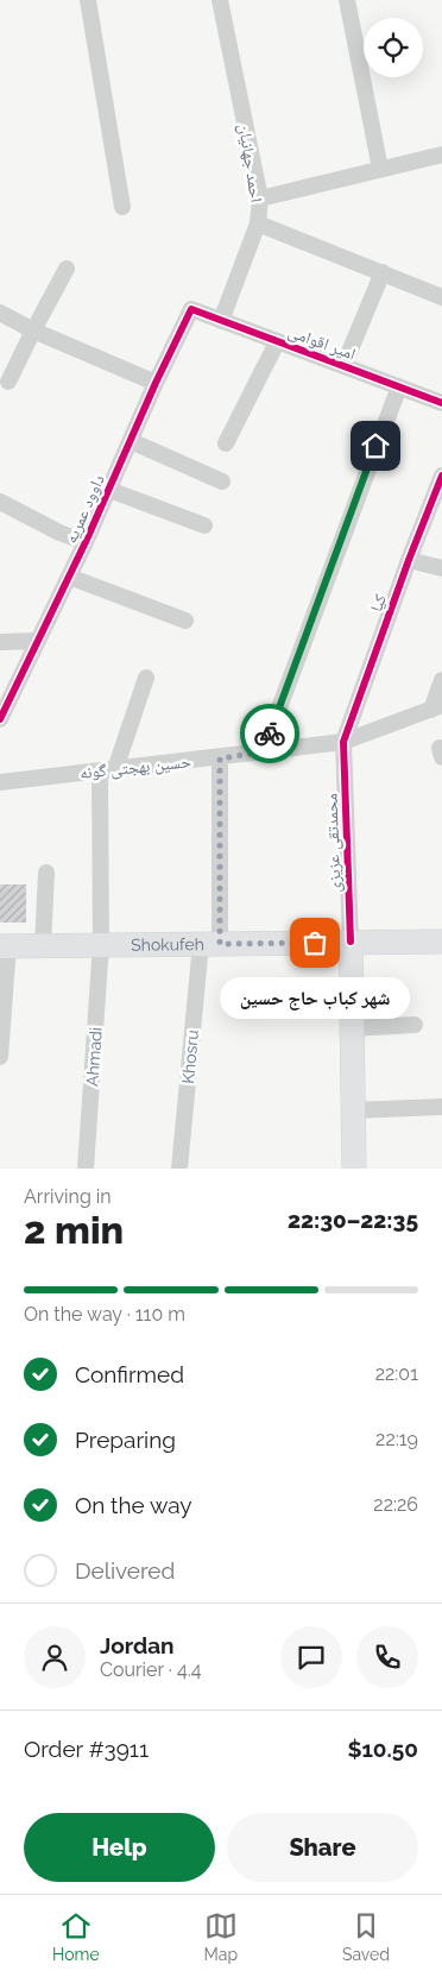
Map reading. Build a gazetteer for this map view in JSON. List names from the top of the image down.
{
  "streets": {
    "main road": ["محمدتقی عزیزی", "Shokufeh"],
    "street": [
      "احمد جهانیان",
      "امیر اقوامی",
      "داوود عمریه",
      "کیا",
      "حسین بهجتی گونه",
      "Ahmadi",
      "Khosru"
    ]
  },
  "crossings": [
    ["احمد جهانیان", "امیر اقوامی"],
    ["امیر اقوامی", "داوود عمریه"],
    ["کیا", "حسین بهجتی گونه"],
    ["کیا", "محمدتقی عزیزی"],
    ["حسین بهجتی گونه", "محمدتقی عزیزی"],
    ["حسین بهجتی گونه", "Ahmadi"],
    ["حسین بهجتی گونه", "Khosru"],
    ["محمدتقی عزیزی", "Shokufeh"],
    ["Shokufeh", "Ahmadi"],
    ["Shokufeh", "Khosru"]
  ],
  "places": ["شهر کباب حاج حسین"],
  "page": {
    "bubble": "شهر کباب حاج حسین",
    "heading": ["2 min", "Arriving in", "22:30–22:35"],
    "panel": [
      "Jordan",
      "Courier · 4.4",
      "Order #3911",
      "$10.50"
    ],
    "bar": "On the way · 110 m",
    "list": [
      ["Confirmed", "22:01"],
      ["Preparing", "22:19"],
      ["On the way", "22:26"],
      "Delivered"
    ],
    "buttons": ["Help", "Share"],
    "tabs": ["Home", "Map", "Saved"]
  }
}
